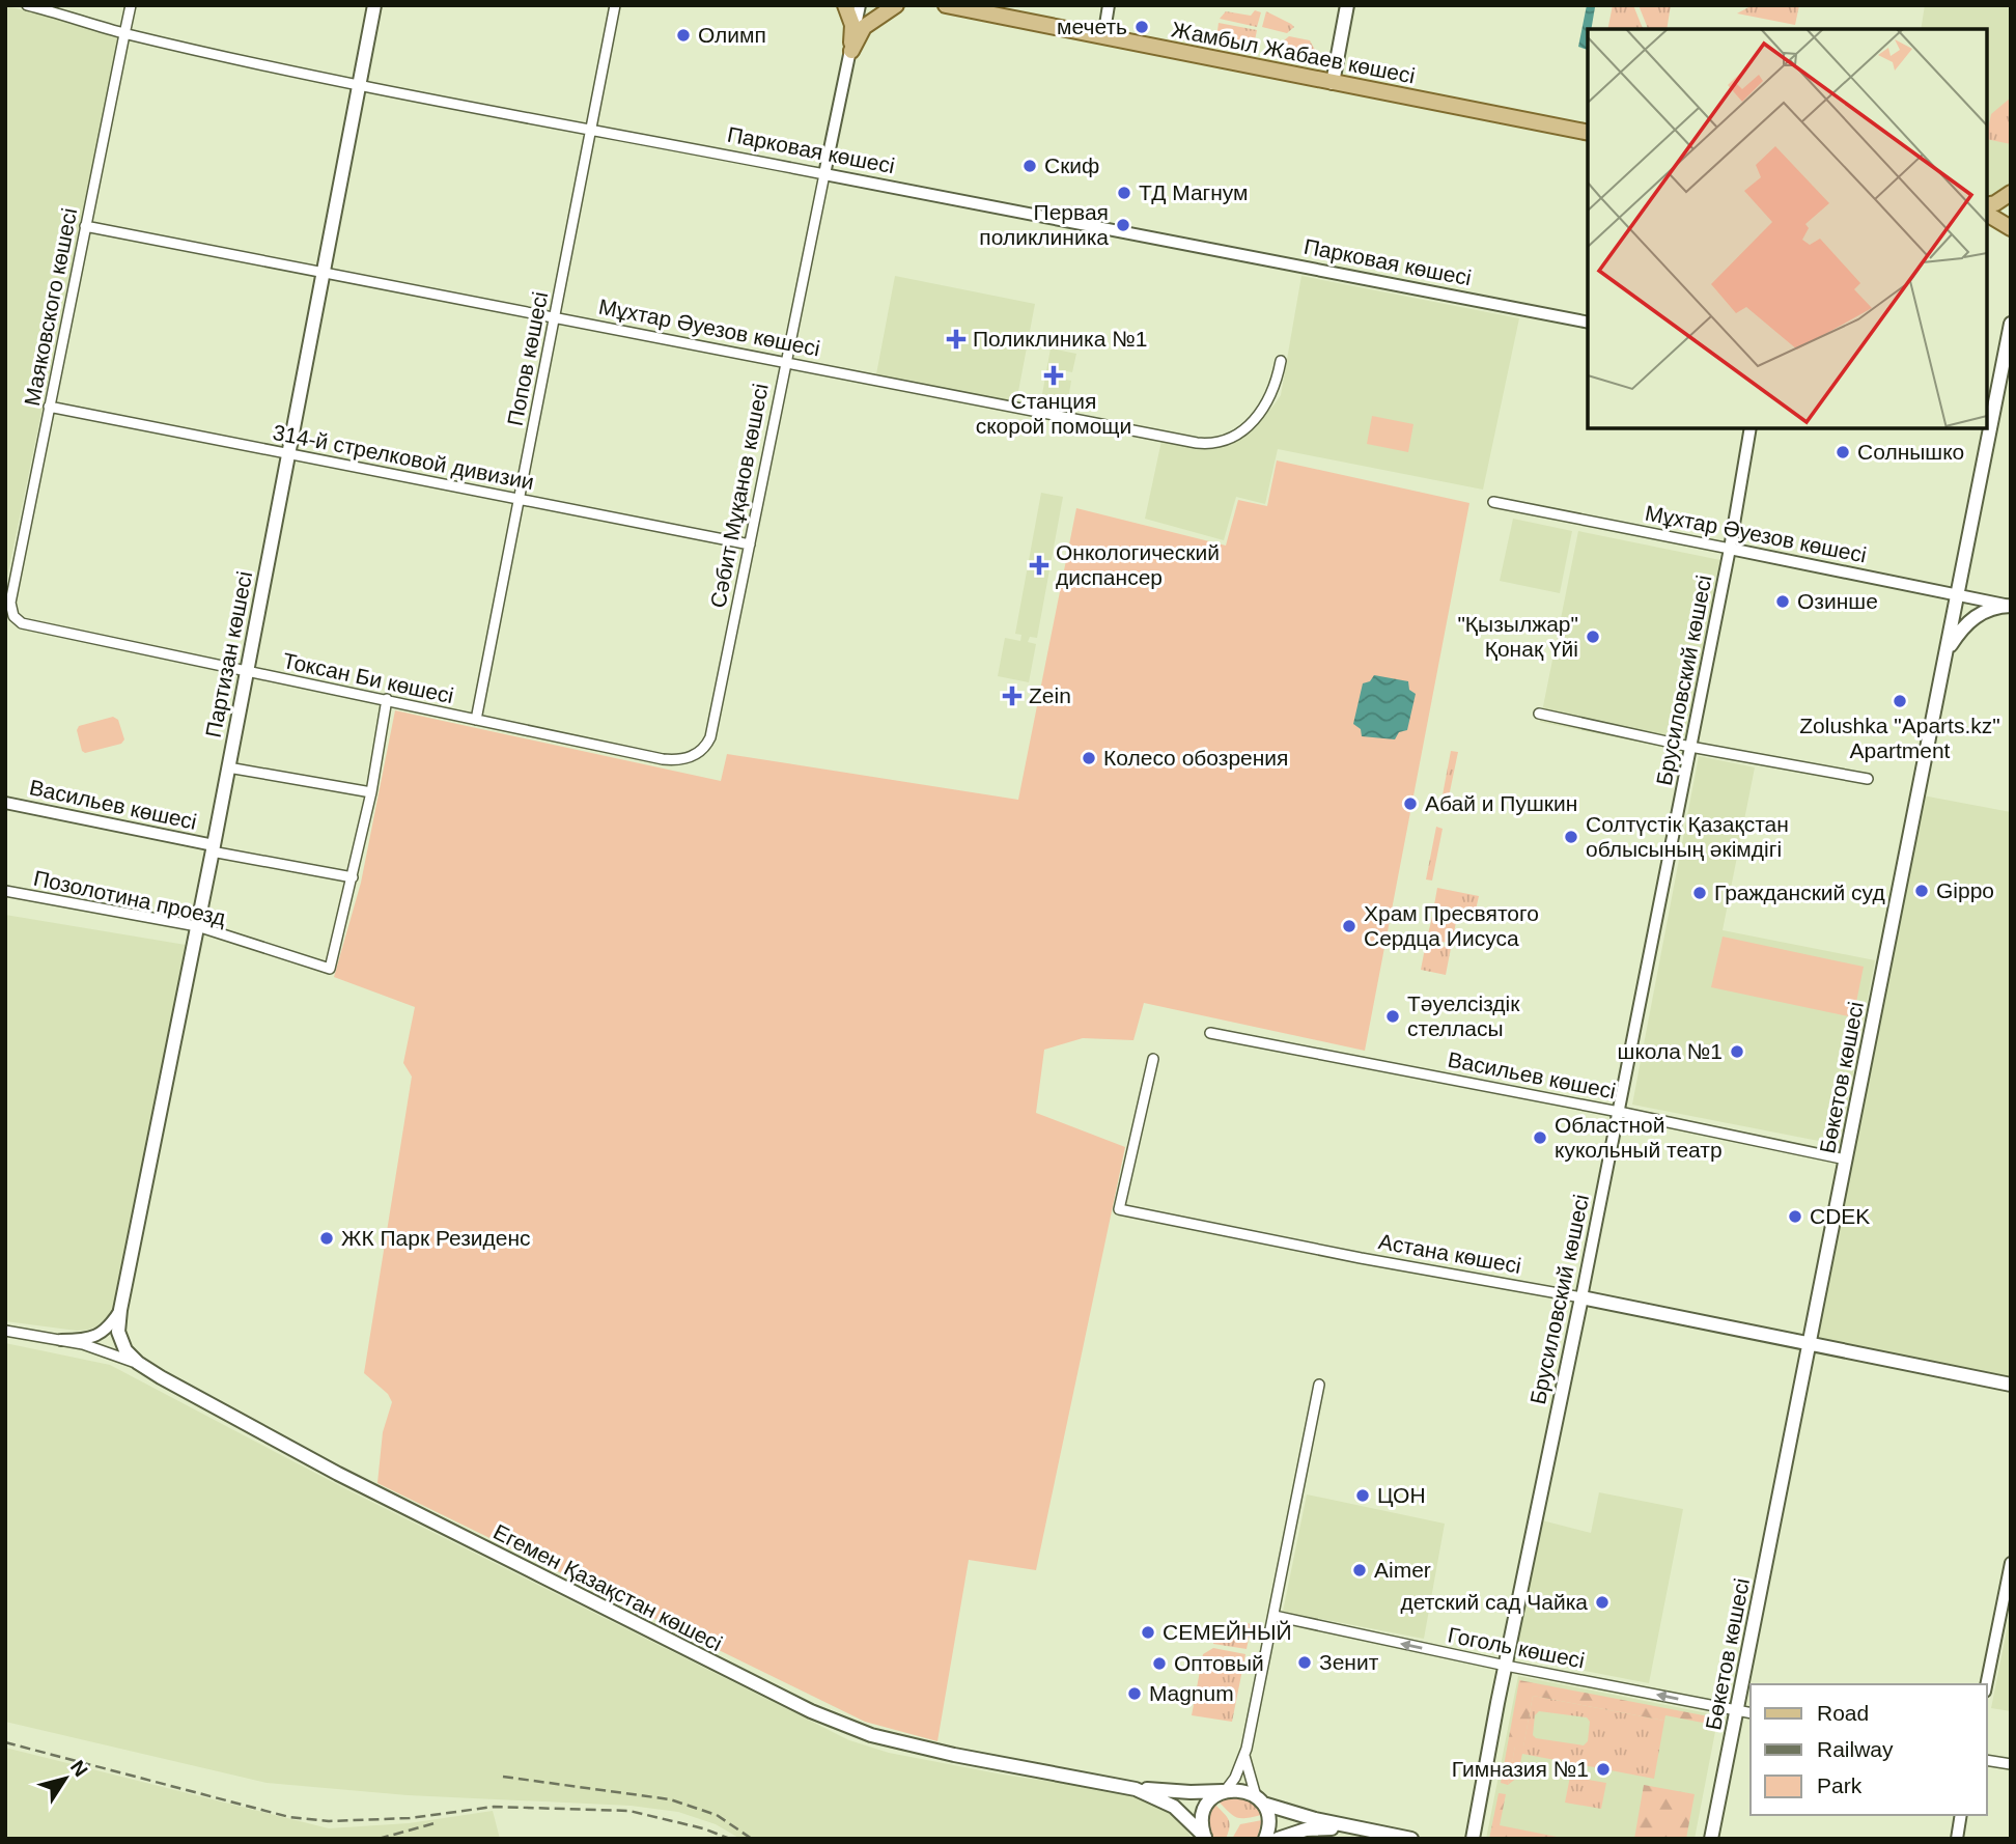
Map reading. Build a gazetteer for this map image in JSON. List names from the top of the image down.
{
  "streets": {
    "main road": [
      "Жамбыл Жабаев көшесі",
      "Партизан көшесі",
      "Брусиловский көшесі",
      "Бөкетов көшесі",
      "Астана көшесі",
      "Егемен Қазақстан көшесі"
    ],
    "street": [
      "Парковая көшесі",
      "Маяковского көшесі",
      "Мұхтар Әуезов көшесі",
      "Попов көшесі",
      "314-й стрелковой дивизии",
      "Сәбит Мұқанов көшесі",
      "Токсан Би көшесі",
      "Васильев көшесі",
      "Позолотина проезд",
      "Гоголь көшесі"
    ]
  },
  "crossings": [
    ["Парковая көшесі", "Маяковского көшесі"],
    ["Парковая көшесі", "Попов көшесі"],
    ["Парковая көшесі", "Сәбит Мұқанов көшесі"],
    ["Парковая көшесі", "Партизан көшесі"],
    ["Маяковского көшесі", "Мұхтар Әуезов көшесі"],
    ["Маяковского көшесі", "314-й стрелковой дивизии"],
    ["Маяковского көшесі", "Токсан Би көшесі"],
    ["Мұхтар Әуезов көшесі", "Попов көшесі"],
    ["Мұхтар Әуезов көшесі", "Сәбит Мұқанов көшесі"],
    ["Мұхтар Әуезов көшесі", "Партизан көшесі"],
    ["Мұхтар Әуезов көшесі", "Брусиловский көшесі"],
    ["Мұхтар Әуезов көшесі", "Бөкетов көшесі"],
    ["Попов көшесі", "314-й стрелковой дивизии"],
    ["Попов көшесі", "Токсан Би көшесі"],
    ["314-й стрелковой дивизии", "Сәбит Мұқанов көшесі"],
    ["314-й стрелковой дивизии", "Партизан көшесі"],
    ["Сәбит Мұқанов көшесі", "Токсан Би көшесі"],
    ["Партизан көшесі", "Токсан Би көшесі"],
    ["Партизан көшесі", "Васильев көшесі"],
    ["Партизан көшесі", "Позолотина проезд"],
    ["Партизан көшесі", "Егемен Қазақстан көшесі"],
    ["Брусиловский көшесі", "Васильев көшесі"],
    ["Брусиловский көшесі", "Астана көшесі"],
    ["Брусиловский көшесі", "Гоголь көшесі"],
    ["Васильев көшесі", "Позолотина проезд"],
    ["Васильев көшесі", "Бөкетов көшесі"],
    ["Бөкетов көшесі", "Астана көшесі"],
    ["Бөкетов көшесі", "Гоголь көшесі"]
  ],
  "one_way": ["Гоголь көшесі"],
  "places": {
    "other": [
      "мечеть",
      "Олимп",
      "Скиф",
      "ТД Магнум",
      "Первая поликлиника",
      "Солнышко",
      "Озинше",
      "\"Қызылжар\" Қонақ Үйі",
      "Zolushka \"Aparts.kz\" Apartment",
      "Колесо обозрения",
      "Абай и Пушкин",
      "Солтүстік Қазақстан облысының әкімдігі",
      "Gippo",
      "Гражданский суд",
      "Храм Пресвятого Сердца Иисуса",
      "Тәуелсіздік стелласы",
      "школа №1",
      "Областной кукольный театр",
      "CDEK",
      "ЖК Парк Резиденс",
      "ЦОН",
      "Aimer",
      "детский сад Чайка",
      "СЕМЕЙНЫЙ",
      "Зенит",
      "Оптовый",
      "Magnum",
      "Гимназия №1"
    ],
    "health": [
      "Поликлиника №1",
      "Станция скорой помощи",
      "Онкологический диспансер",
      "Zein"
    ]
  },
  "legend": ["Road", "Railway", "Park"],
  "north": "top right"
}
